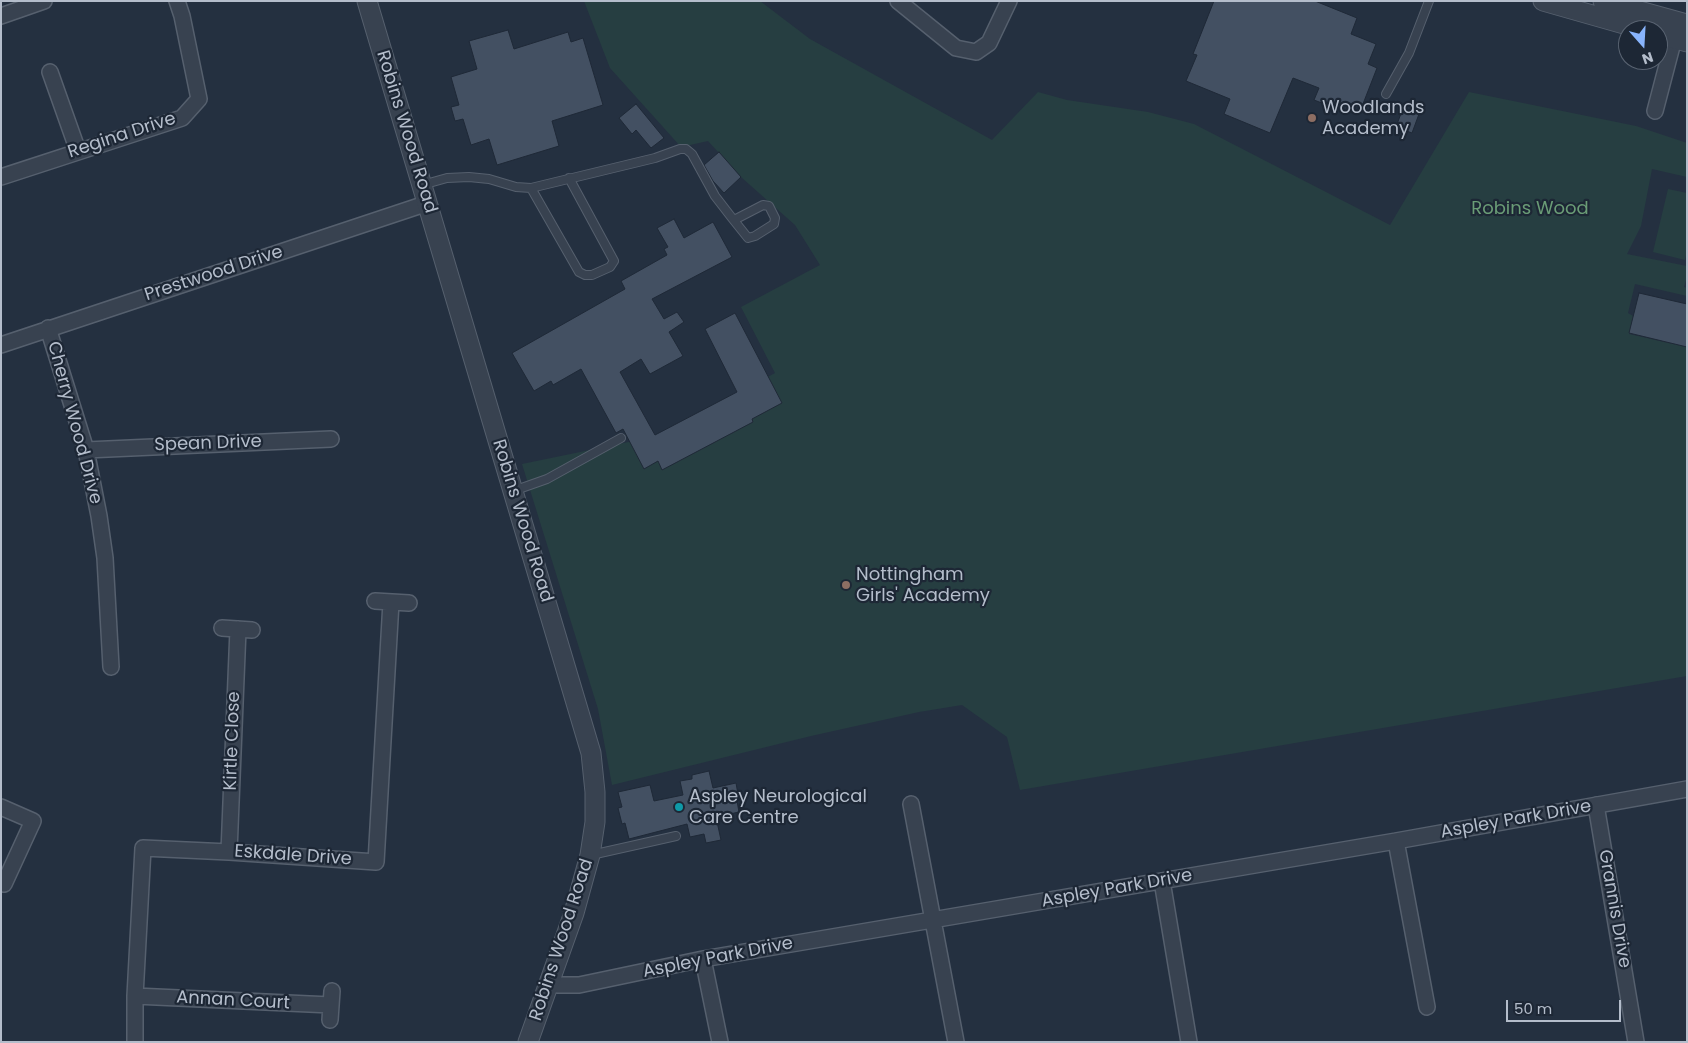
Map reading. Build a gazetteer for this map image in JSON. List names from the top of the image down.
{
  "streets": {
    "street": [
      "Robins Wood Road",
      "Regina Drive",
      "Prestwood Drive",
      "Cherry Wood Drive",
      "Spean Drive",
      "Kirtle Close",
      "Aspley Park Drive",
      "Eskdale Drive",
      "Grannis Drive",
      "Annan Court"
    ]
  },
  "crossings": [
    ["Robins Wood Road", "Prestwood Drive"],
    ["Robins Wood Road", "Aspley Park Drive"],
    ["Prestwood Drive", "Cherry Wood Drive"],
    ["Cherry Wood Drive", "Spean Drive"],
    ["Kirtle Close", "Eskdale Drive"],
    ["Aspley Park Drive", "Grannis Drive"],
    ["Eskdale Drive", "Annan Court"]
  ],
  "parks": ["Robins Wood"],
  "places": ["Woodlands Academy", "Nottingham Girls' Academy", "Aspley Neurological Care Centre"],
  "scale_bar": "50 m",
  "north": "bottom"
}
